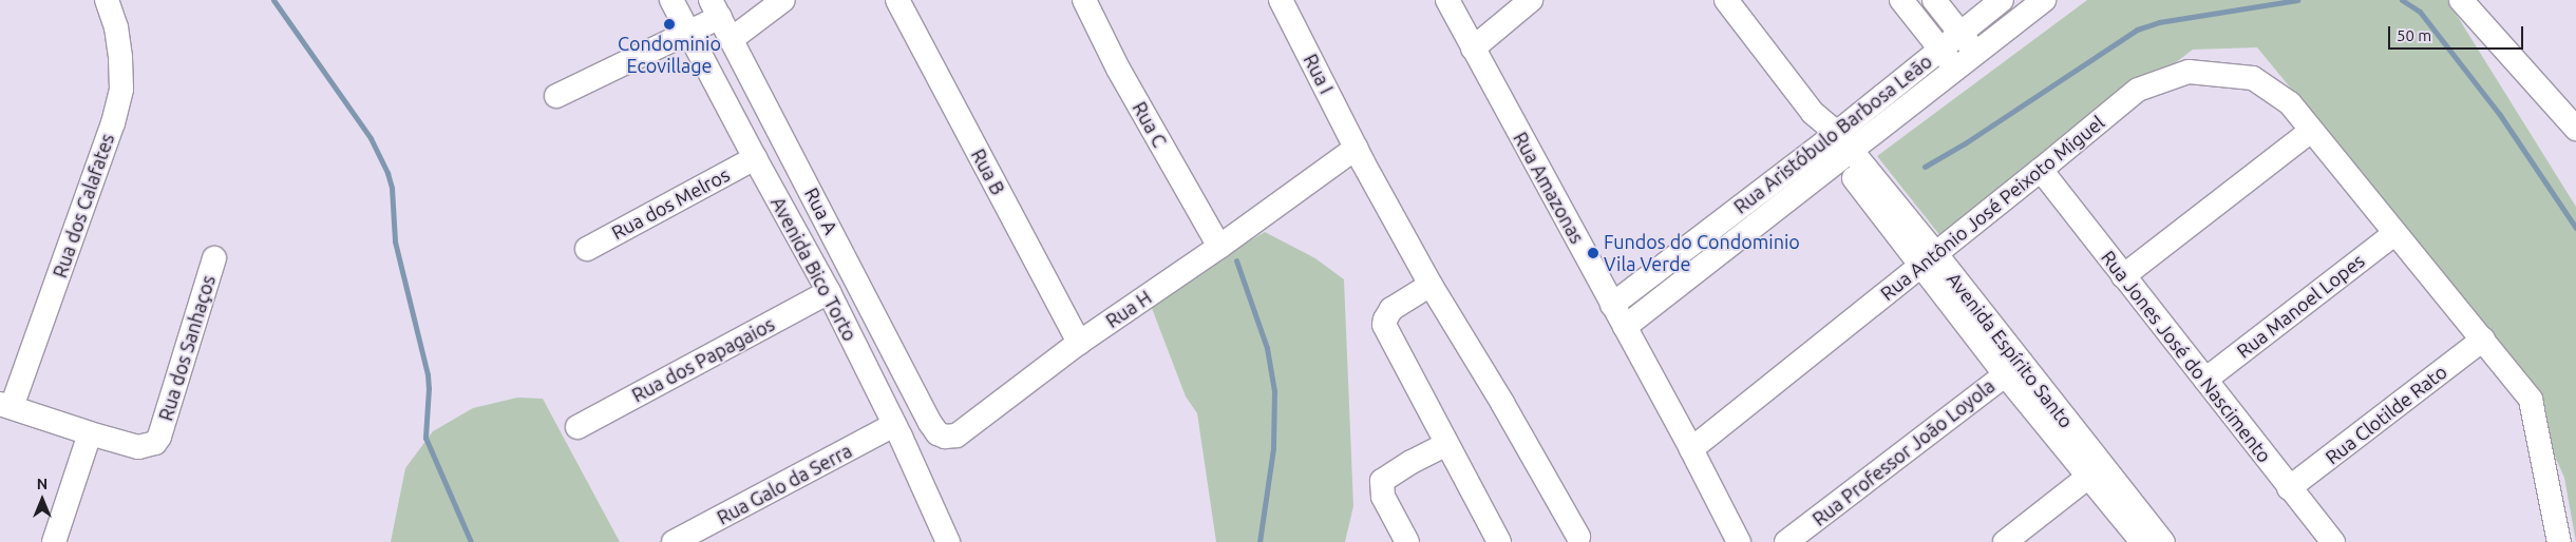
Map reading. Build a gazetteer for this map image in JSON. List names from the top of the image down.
{
  "streets": {
    "street": [
      "Rua I",
      "Rua C",
      "Rua Aristóbulo Barbosa Leão",
      "Rua B",
      "Rua Amazonas",
      "Rua dos Melros",
      "Rua dos Calafates",
      "Rua Antônio José Peixoto Miguel",
      "Rua A",
      "Avenida Bico Torto",
      "Rua Manoel Lopes",
      "Rua H",
      "Rua dos Sanhaços",
      "Avenida Espírito Santo",
      "Rua Jones José do Nascimento",
      "Rua dos Papagaios",
      "Rua Clotilde Rato",
      "Rua Professor João Loyola",
      "Rua Galo da Serra"
    ]
  },
  "crossings": [
    ["Rua I", "Rua H"],
    ["Rua C", "Rua H"],
    ["Rua Aristóbulo Barbosa Leão", "Rua Amazonas"],
    ["Rua Aristóbulo Barbosa Leão", "Avenida Espírito Santo"],
    ["Rua B", "Rua H"],
    ["Rua Amazonas", "Rua Antônio José Peixoto Miguel"],
    ["Rua dos Melros", "Avenida Bico Torto"],
    ["Rua Antônio José Peixoto Miguel", "Rua Manoel Lopes"],
    ["Rua Antônio José Peixoto Miguel", "Avenida Espírito Santo"],
    ["Rua Antônio José Peixoto Miguel", "Rua Jones José do Nascimento"],
    ["Rua Antônio José Peixoto Miguel", "Rua Clotilde Rato"],
    ["Rua A", "Rua H"],
    ["Avenida Bico Torto", "Rua dos Papagaios"],
    ["Avenida Bico Torto", "Rua Galo da Serra"],
    ["Rua Manoel Lopes", "Rua Jones José do Nascimento"],
    ["Avenida Espírito Santo", "Rua Professor João Loyola"],
    ["Rua Jones José do Nascimento", "Rua Clotilde Rato"]
  ],
  "places": ["Condominio Ecovillage", "Fundos do Condominio Vila Verde"],
  "scale_bar": "50 m",
  "north": "top"
}
